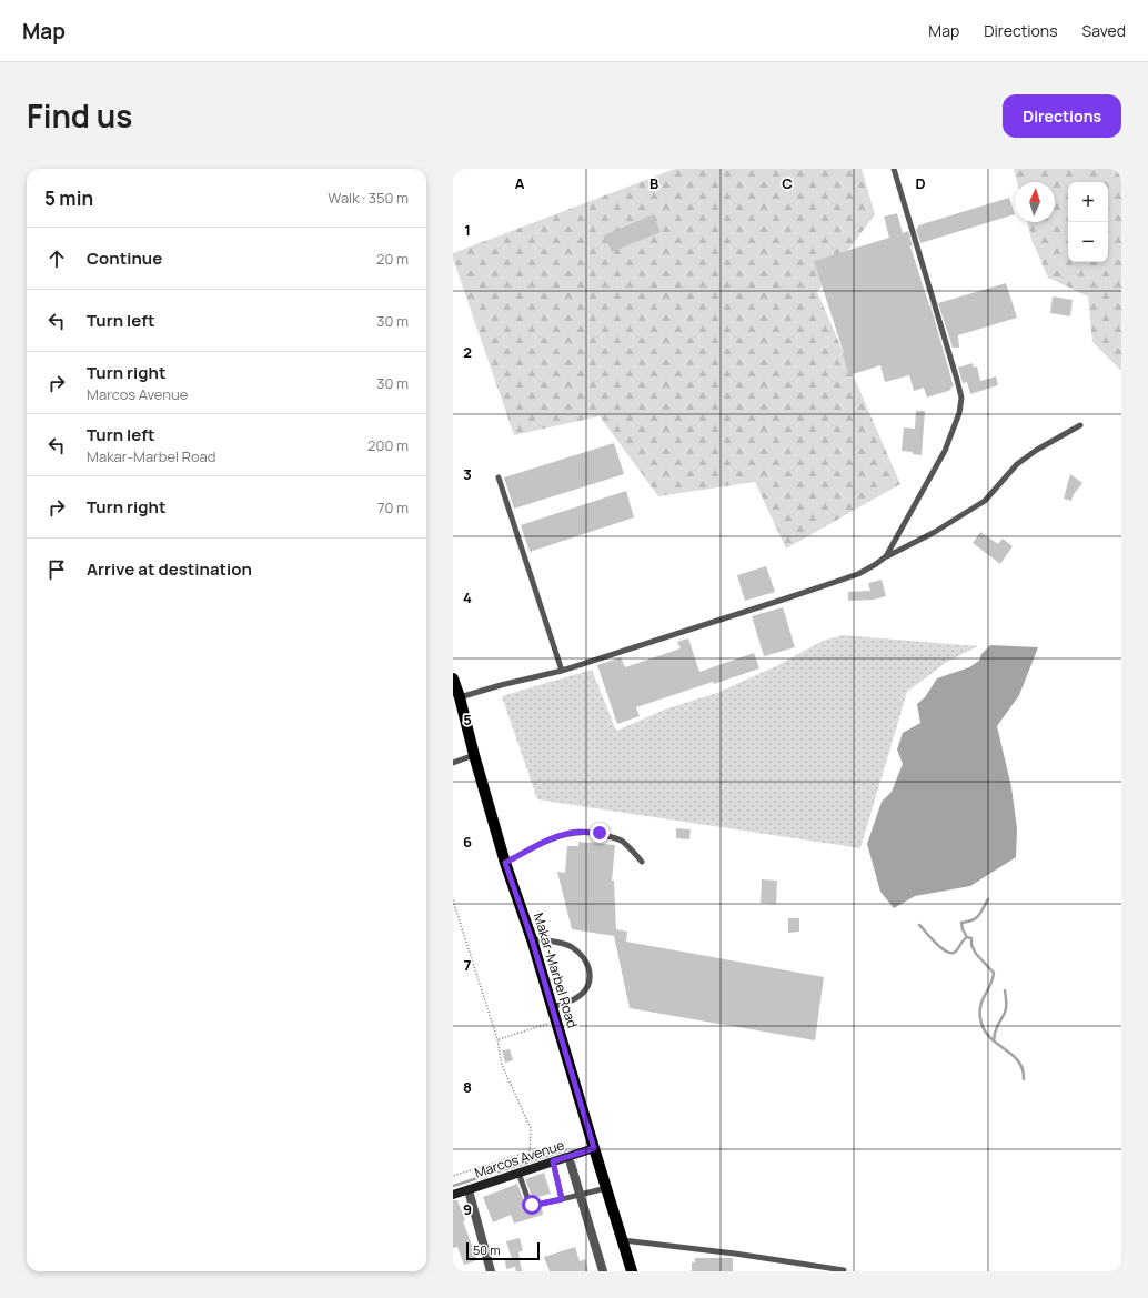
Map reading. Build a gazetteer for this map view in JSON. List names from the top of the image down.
{
  "streets": {
    "main road": ["Makar-Marbel Road"],
    "street": ["Marcos Avenue"]
  },
  "crossings": [
    ["Makar-Marbel Road", "Marcos Avenue"]
  ],
  "scale_bar": "50 m",
  "north": "top",
  "page": {
    "header": "Map",
    "nav": ["Map", "Directions", "Saved"],
    "title": "Find us",
    "buttons": "Directions",
    "heading": ["5 min", "Walk · 350 m"],
    "map_buttons": ["+", "−"],
    "list": [
      ["Continue", "20 m"],
      ["Turn left", "30 m"],
      ["Turn right", "Marcos Avenue", "30 m"],
      ["Turn left", "Makar-Marbel Road", "200 m"],
      ["Turn right", "70 m"],
      "Arrive at destination"
    ],
    "scale": "50 m"
  },
  "grid": {
    "columns": [
      "A",
      "B",
      "C",
      "D"
    ],
    "rows": [
      "1",
      "2",
      "3",
      "4",
      "5",
      "6",
      "7",
      "8",
      "9"
    ]
  }
}
